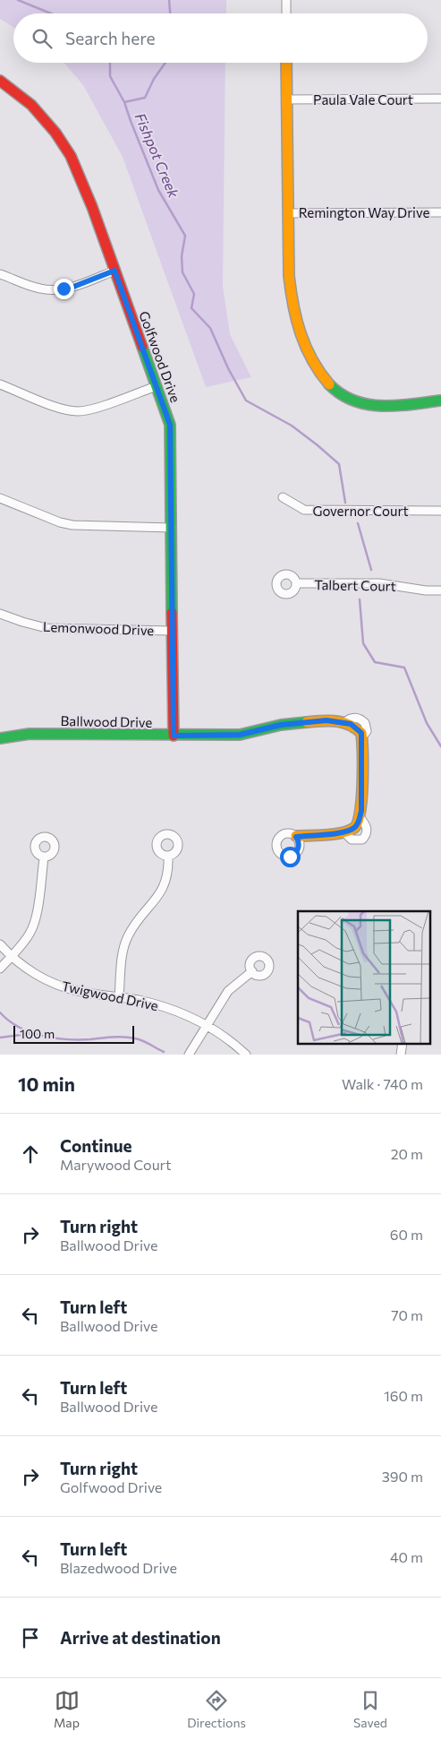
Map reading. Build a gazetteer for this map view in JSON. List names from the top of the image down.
{
  "streets": {
    "street": [
      "Paula Vale Court",
      "Remington Way Drive",
      "Golfwood Drive",
      "Governor Court",
      "Talbert Court",
      "Lemonwood Drive",
      "Ballwood Drive",
      "Twigwood Drive"
    ]
  },
  "crossings": [
    ["Golfwood Drive", "Lemonwood Drive"],
    ["Golfwood Drive", "Ballwood Drive"]
  ],
  "water": ["Fishpot Creek"],
  "scale_bar": "100 m",
  "page": {
    "search": "Search here",
    "scale": "100 m",
    "heading": ["10 min", "Walk · 740 m"],
    "list": [
      ["Continue", "Marywood Court", "20 m"],
      ["Turn right", "Ballwood Drive", "60 m"],
      ["Turn left", "Ballwood Drive", "70 m"],
      ["Turn left", "Ballwood Drive", "160 m"],
      ["Turn right", "Golfwood Drive", "390 m"],
      ["Turn left", "Blazedwood Drive", "40 m"],
      "Arrive at destination"
    ],
    "nav": ["Map", "Directions", "Saved"]
  }
}
